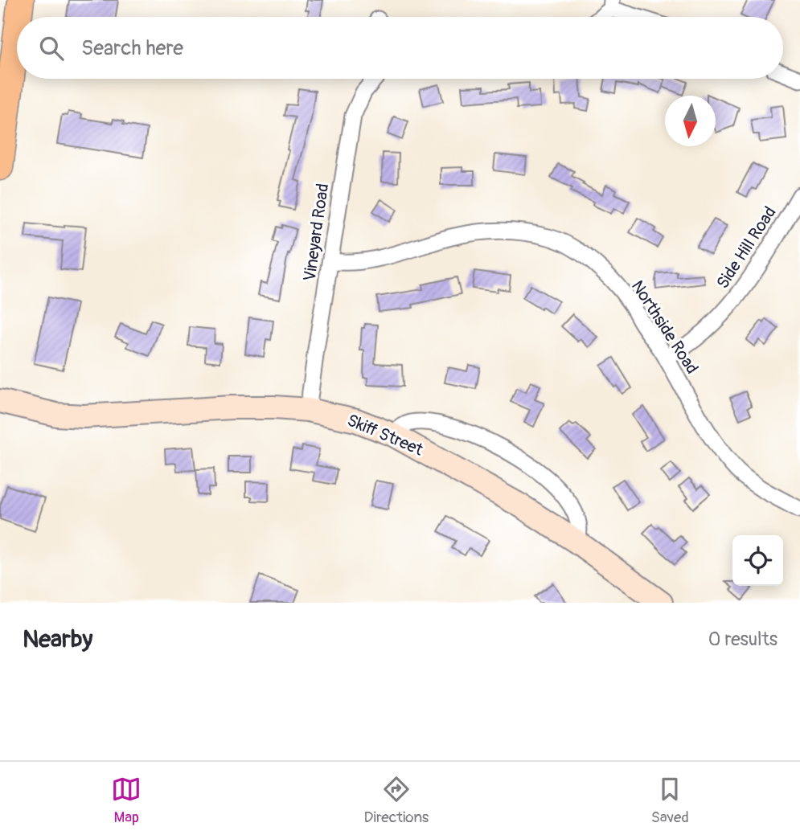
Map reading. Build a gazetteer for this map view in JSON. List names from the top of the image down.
{
  "streets": {
    "main road": ["Skiff Street"],
    "street": ["Vineyard Road", "Side Hill Road", "Northside Road"]
  },
  "crossings": [
    ["Vineyard Road", "Northside Road"],
    ["Vineyard Road", "Skiff Street"],
    ["Side Hill Road", "Northside Road"]
  ],
  "north": "bottom",
  "page": {
    "search": "Search here",
    "heading": ["Nearby", "0 results"],
    "nav": ["Map", "Directions", "Saved"]
  }
}
